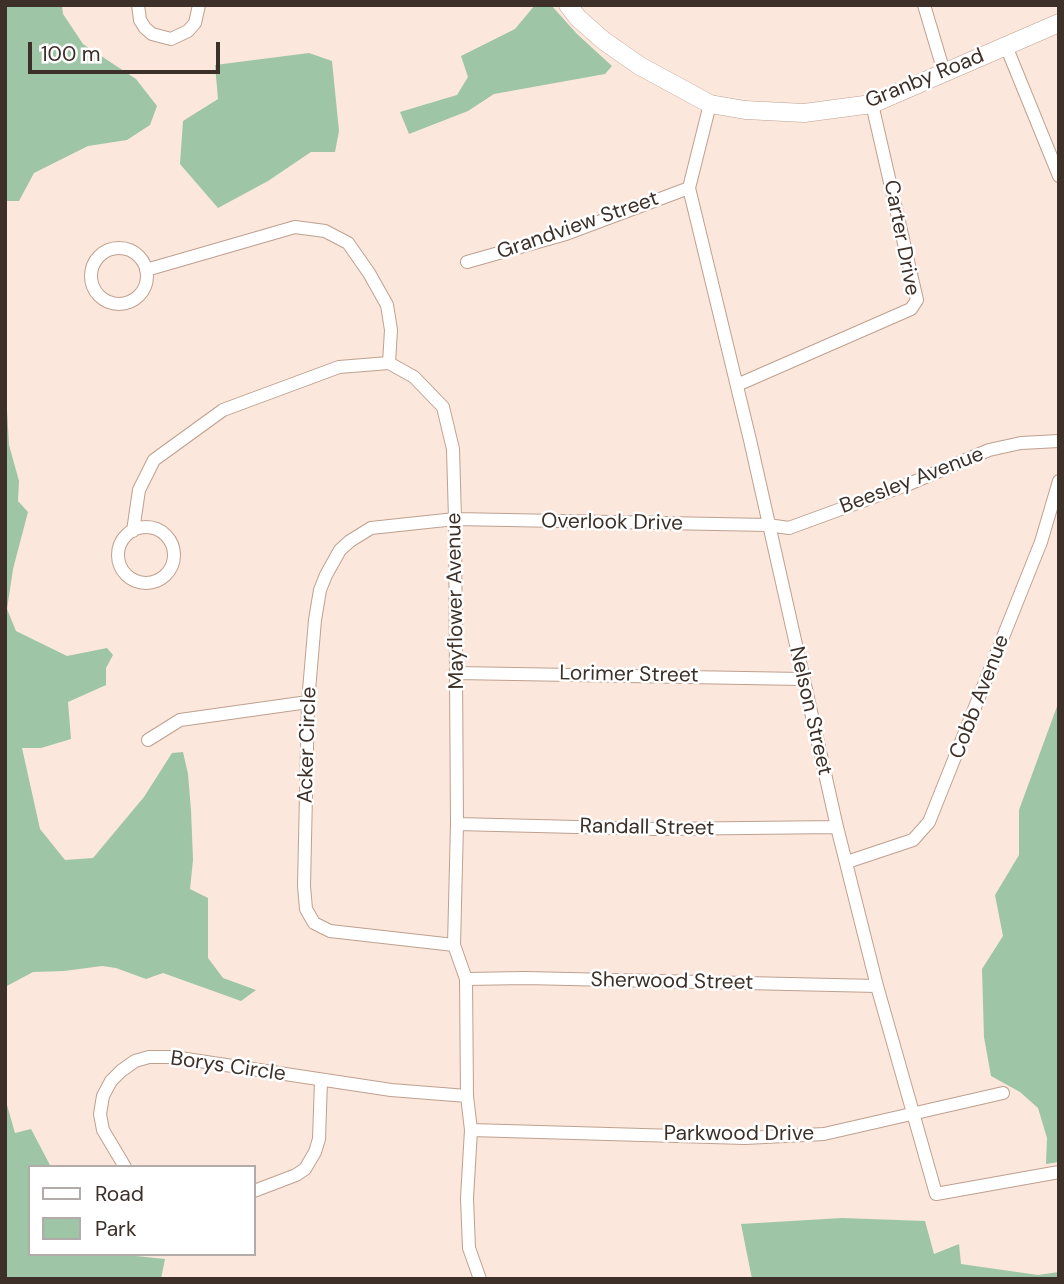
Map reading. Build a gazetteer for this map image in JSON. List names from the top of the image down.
{
  "streets": {
    "main road": ["Granby Road"],
    "street": [
      "Grandview Street",
      "Carter Drive",
      "Beesley Avenue",
      "Overlook Drive",
      "Mayflower Avenue",
      "Lorimer Street",
      "Cobb Avenue",
      "Nelson Street",
      "Acker Circle",
      "Randall Street",
      "Sherwood Street",
      "Borys Circle",
      "Parkwood Drive"
    ]
  },
  "crossings": [
    ["Granby Road", "Carter Drive"],
    ["Granby Road", "Nelson Street"],
    ["Grandview Street", "Nelson Street"],
    ["Carter Drive", "Nelson Street"],
    ["Beesley Avenue", "Overlook Drive"],
    ["Beesley Avenue", "Nelson Street"],
    ["Overlook Drive", "Mayflower Avenue"],
    ["Overlook Drive", "Nelson Street"],
    ["Overlook Drive", "Acker Circle"],
    ["Mayflower Avenue", "Lorimer Street"],
    ["Mayflower Avenue", "Acker Circle"],
    ["Mayflower Avenue", "Randall Street"],
    ["Mayflower Avenue", "Sherwood Street"],
    ["Mayflower Avenue", "Borys Circle"],
    ["Mayflower Avenue", "Parkwood Drive"],
    ["Lorimer Street", "Nelson Street"],
    ["Cobb Avenue", "Nelson Street"],
    ["Nelson Street", "Randall Street"],
    ["Nelson Street", "Sherwood Street"],
    ["Nelson Street", "Parkwood Drive"]
  ],
  "legend": ["Road", "Park"],
  "scale_bar": "100 m"
}
